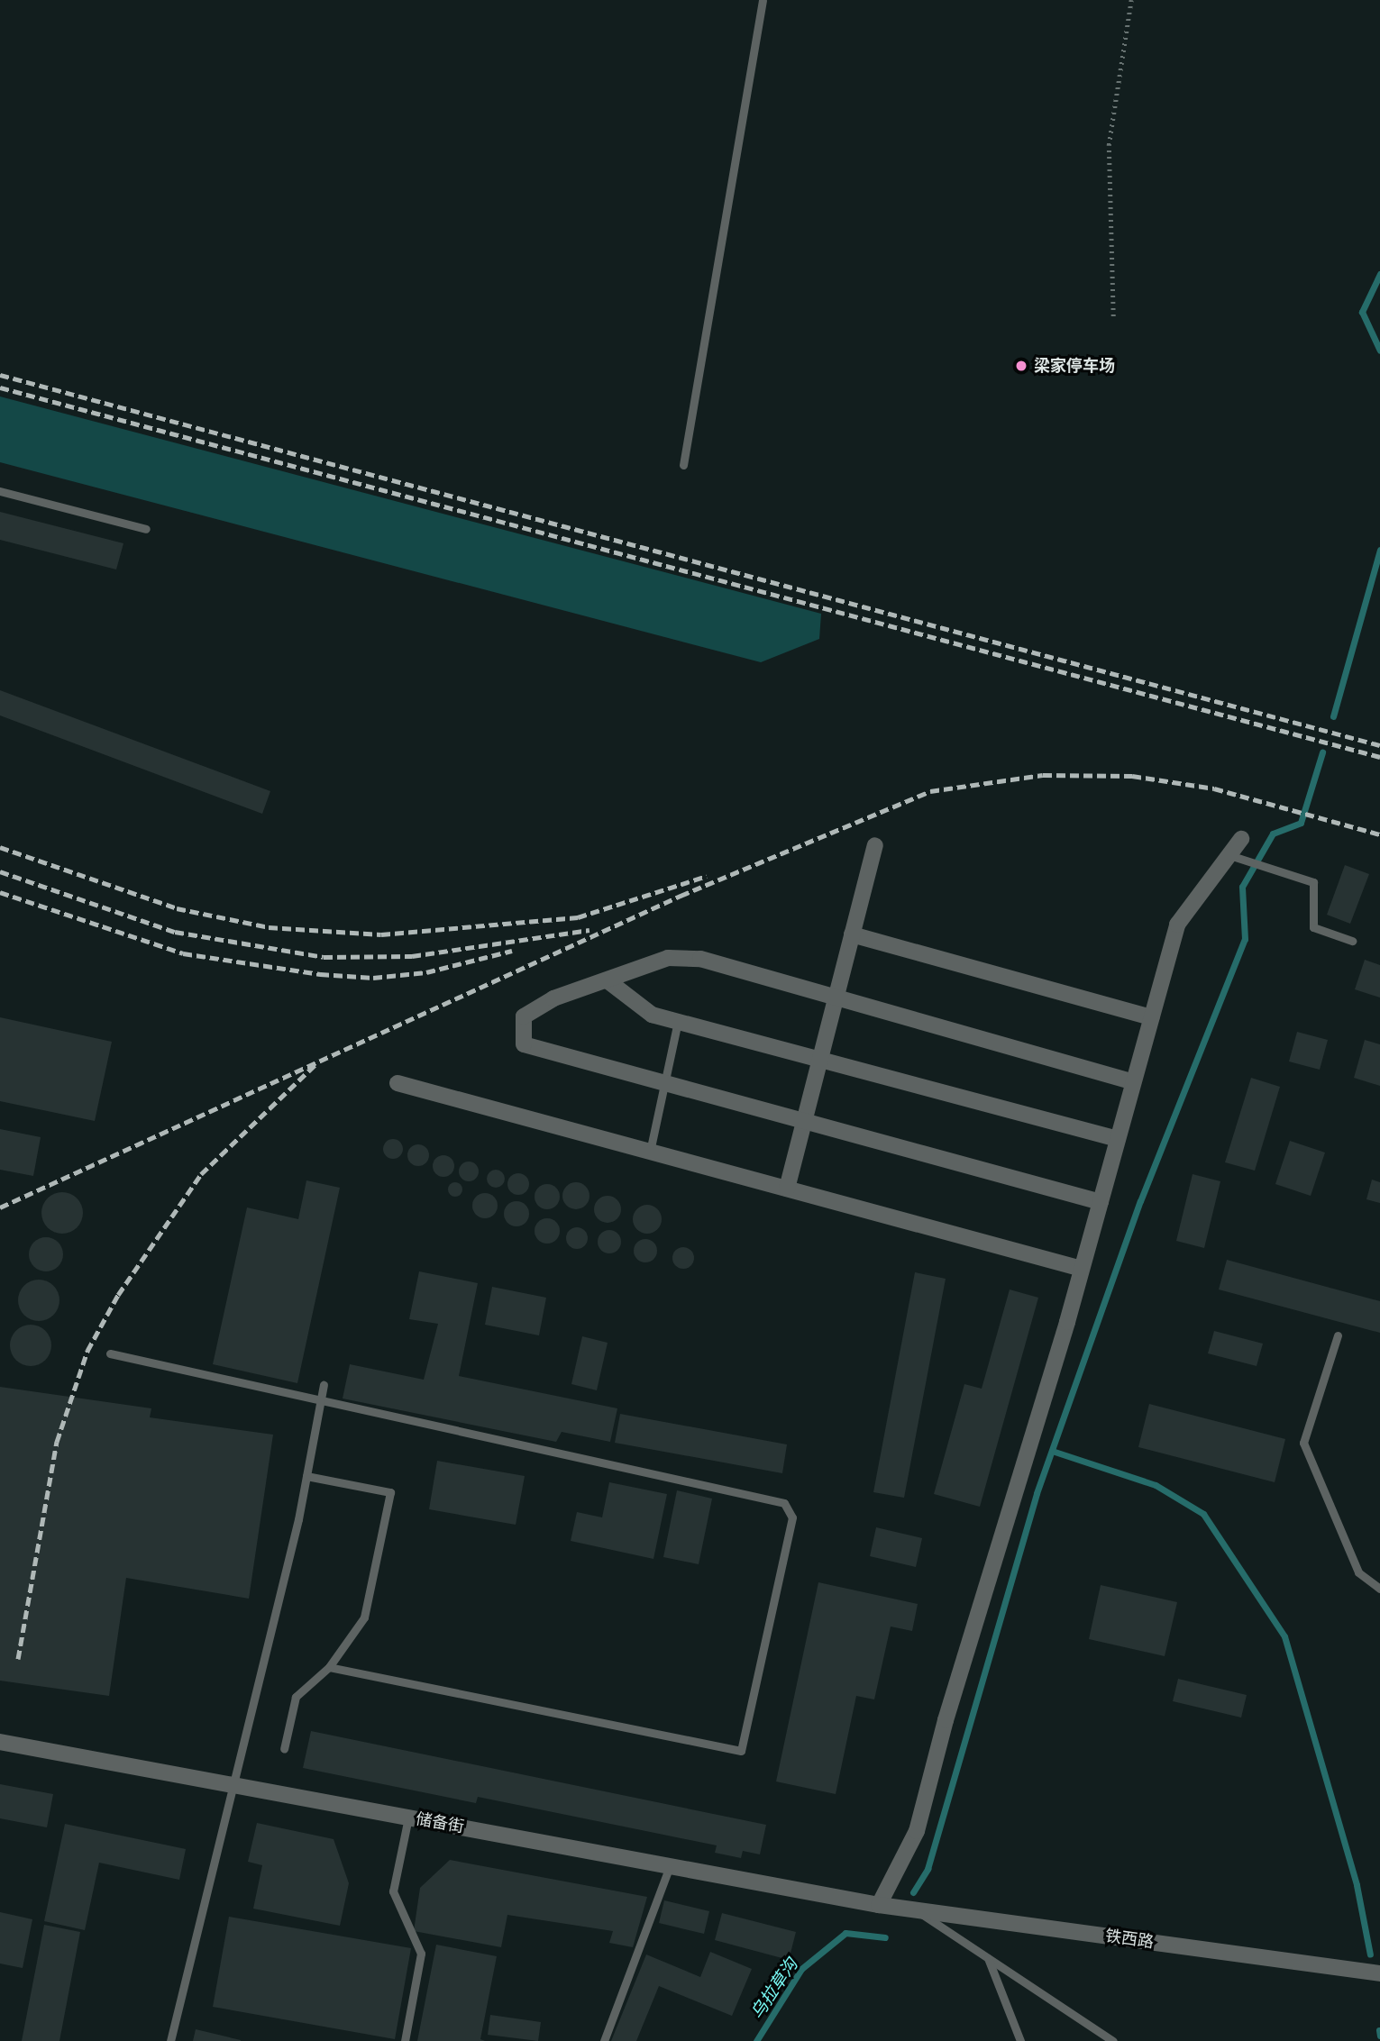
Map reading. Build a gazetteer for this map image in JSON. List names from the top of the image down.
{
  "streets": {
    "street": ["储备街", "铁西路"]
  },
  "crossings": [
    ["储备街", "铁西路"]
  ],
  "water": ["乌拉草沟"],
  "places": ["梁家停车场"]
}
